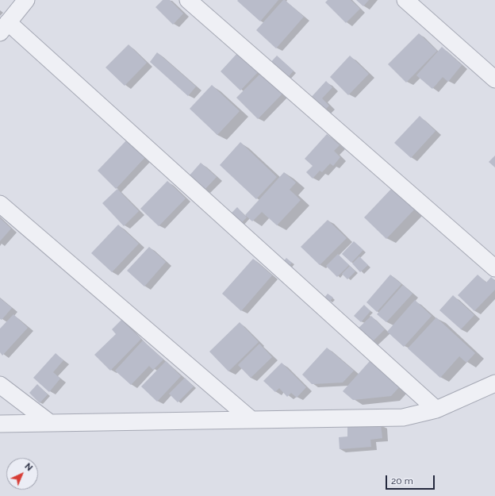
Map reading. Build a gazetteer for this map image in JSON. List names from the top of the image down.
{
  "scale_bar": "20 m",
  "north": "top right"
}
